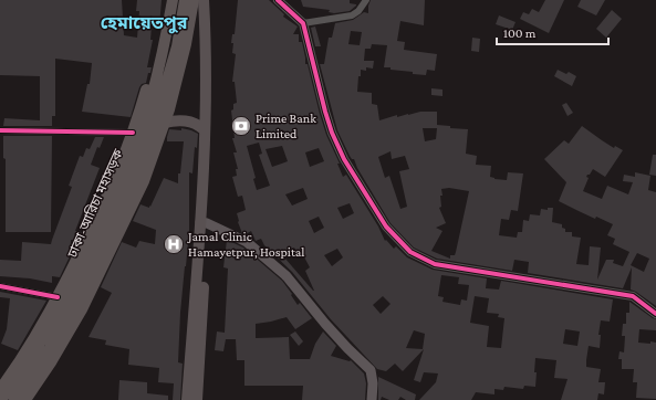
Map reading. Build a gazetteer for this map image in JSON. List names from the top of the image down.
{
  "streets": {
    "highway": ["ঢাকা-আরিচা মহাসড়ক"]
  },
  "districts": ["হেমায়েতপুর"],
  "places": {
    "bank": ["Prime Bank Limited"],
    "hospital": ["Jamal Clinic Hamayetpur, Hospital"]
  },
  "scale_bar": "100 m"
}
